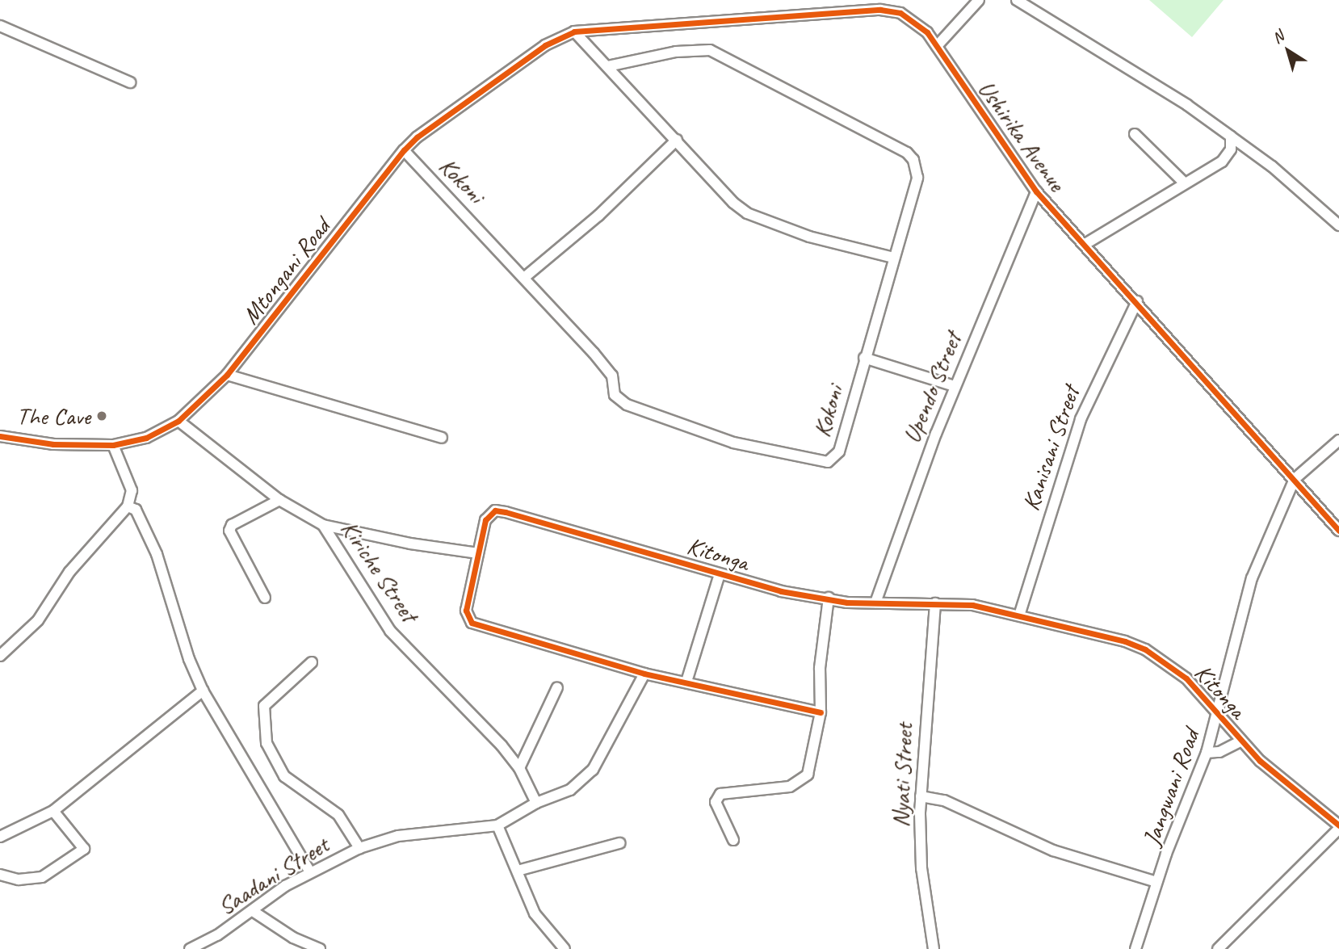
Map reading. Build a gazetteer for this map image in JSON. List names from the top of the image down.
{
  "streets": {
    "street": [
      "Ushirika Avenue",
      "Kokoni",
      "Mtongani Road",
      "Upendo Street",
      "Kanisani Street",
      "Kitonga",
      "Kiriche Street",
      "Nyati Street",
      "Jangwani Road",
      "Saadani Street"
    ]
  },
  "crossings": [
    ["Ushirika Avenue", "Mtongani Road"],
    ["Ushirika Avenue", "Upendo Street"],
    ["Ushirika Avenue", "Kanisani Street"],
    ["Ushirika Avenue", "Jangwani Road"],
    ["Kokoni", "Mtongani Road"],
    ["Mtongani Road", "Kiriche Street"],
    ["Upendo Street", "Kitonga"],
    ["Kanisani Street", "Kitonga"],
    ["Kitonga", "Nyati Street"],
    ["Kitonga", "Jangwani Road"],
    ["Kitonga", "Saadani Street"],
    ["Kiriche Street", "Saadani Street"]
  ],
  "places": ["The Cave"],
  "north": "top left"
}
